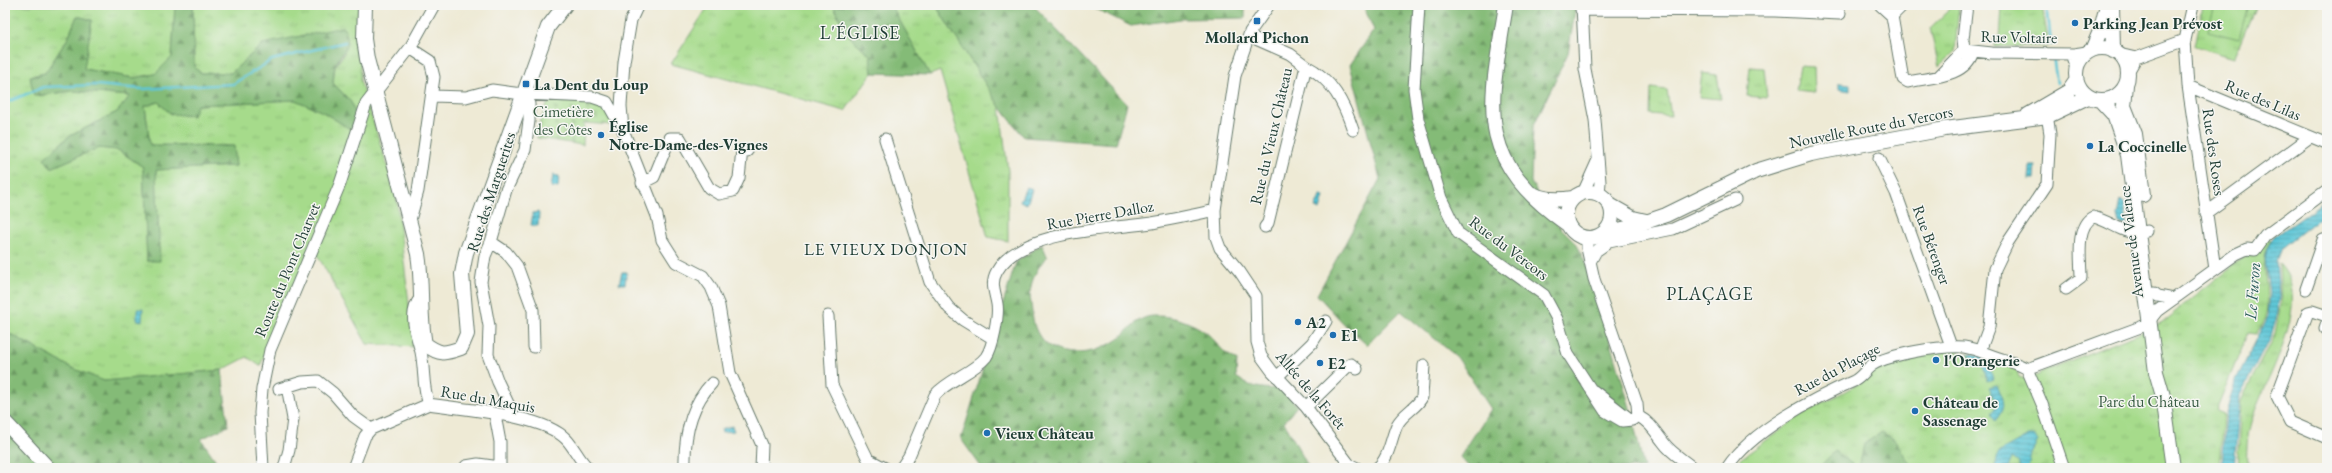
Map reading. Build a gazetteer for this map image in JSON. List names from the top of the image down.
{
  "streets": {
    "main road": ["Nouvelle Route du Vercors", "Avenue de Valence"],
    "street": [
      "Rue Voltaire",
      "Rue des Lilas",
      "Rue du Vieux Château",
      "Rue des Roses",
      "Rue des Marguerites",
      "Rue Pierre Dalloz",
      "Rue Bérenger",
      "Rue du Vercors",
      "Route du Pont Charvet",
      "Rue du Plaçage",
      "Allée de la Forêt",
      "Rue du Maquis"
    ]
  },
  "crossings": [
    ["Rue Voltaire", "Nouvelle Route du Vercors"],
    ["Rue Voltaire", "Avenue de Valence"],
    ["Rue des Lilas", "Rue des Roses"],
    ["Nouvelle Route du Vercors", "Avenue de Valence"],
    ["Rue des Marguerites", "Rue du Maquis"],
    ["Rue Pierre Dalloz", "Allée de la Forêt"],
    ["Rue Bérenger", "Rue du Plaçage"]
  ],
  "districts": ["L'ÉGLISE", "LE VIEUX DONJON", "PLAÇAGE"],
  "water": ["Le Furon"],
  "parks": ["Cimetière des Côtes", "Parc du Château"],
  "places": {
    "transit": ["Mollard Pichon", "La Dent du Loup"],
    "other": [
      "Parking Jean Prévost",
      "Église Notre-Dame-des-Vignes",
      "La Coccinelle",
      "A2",
      "E1",
      "l'Orangerie",
      "E2",
      "Château de Sassenage",
      "Vieux Château"
    ]
  }
}
